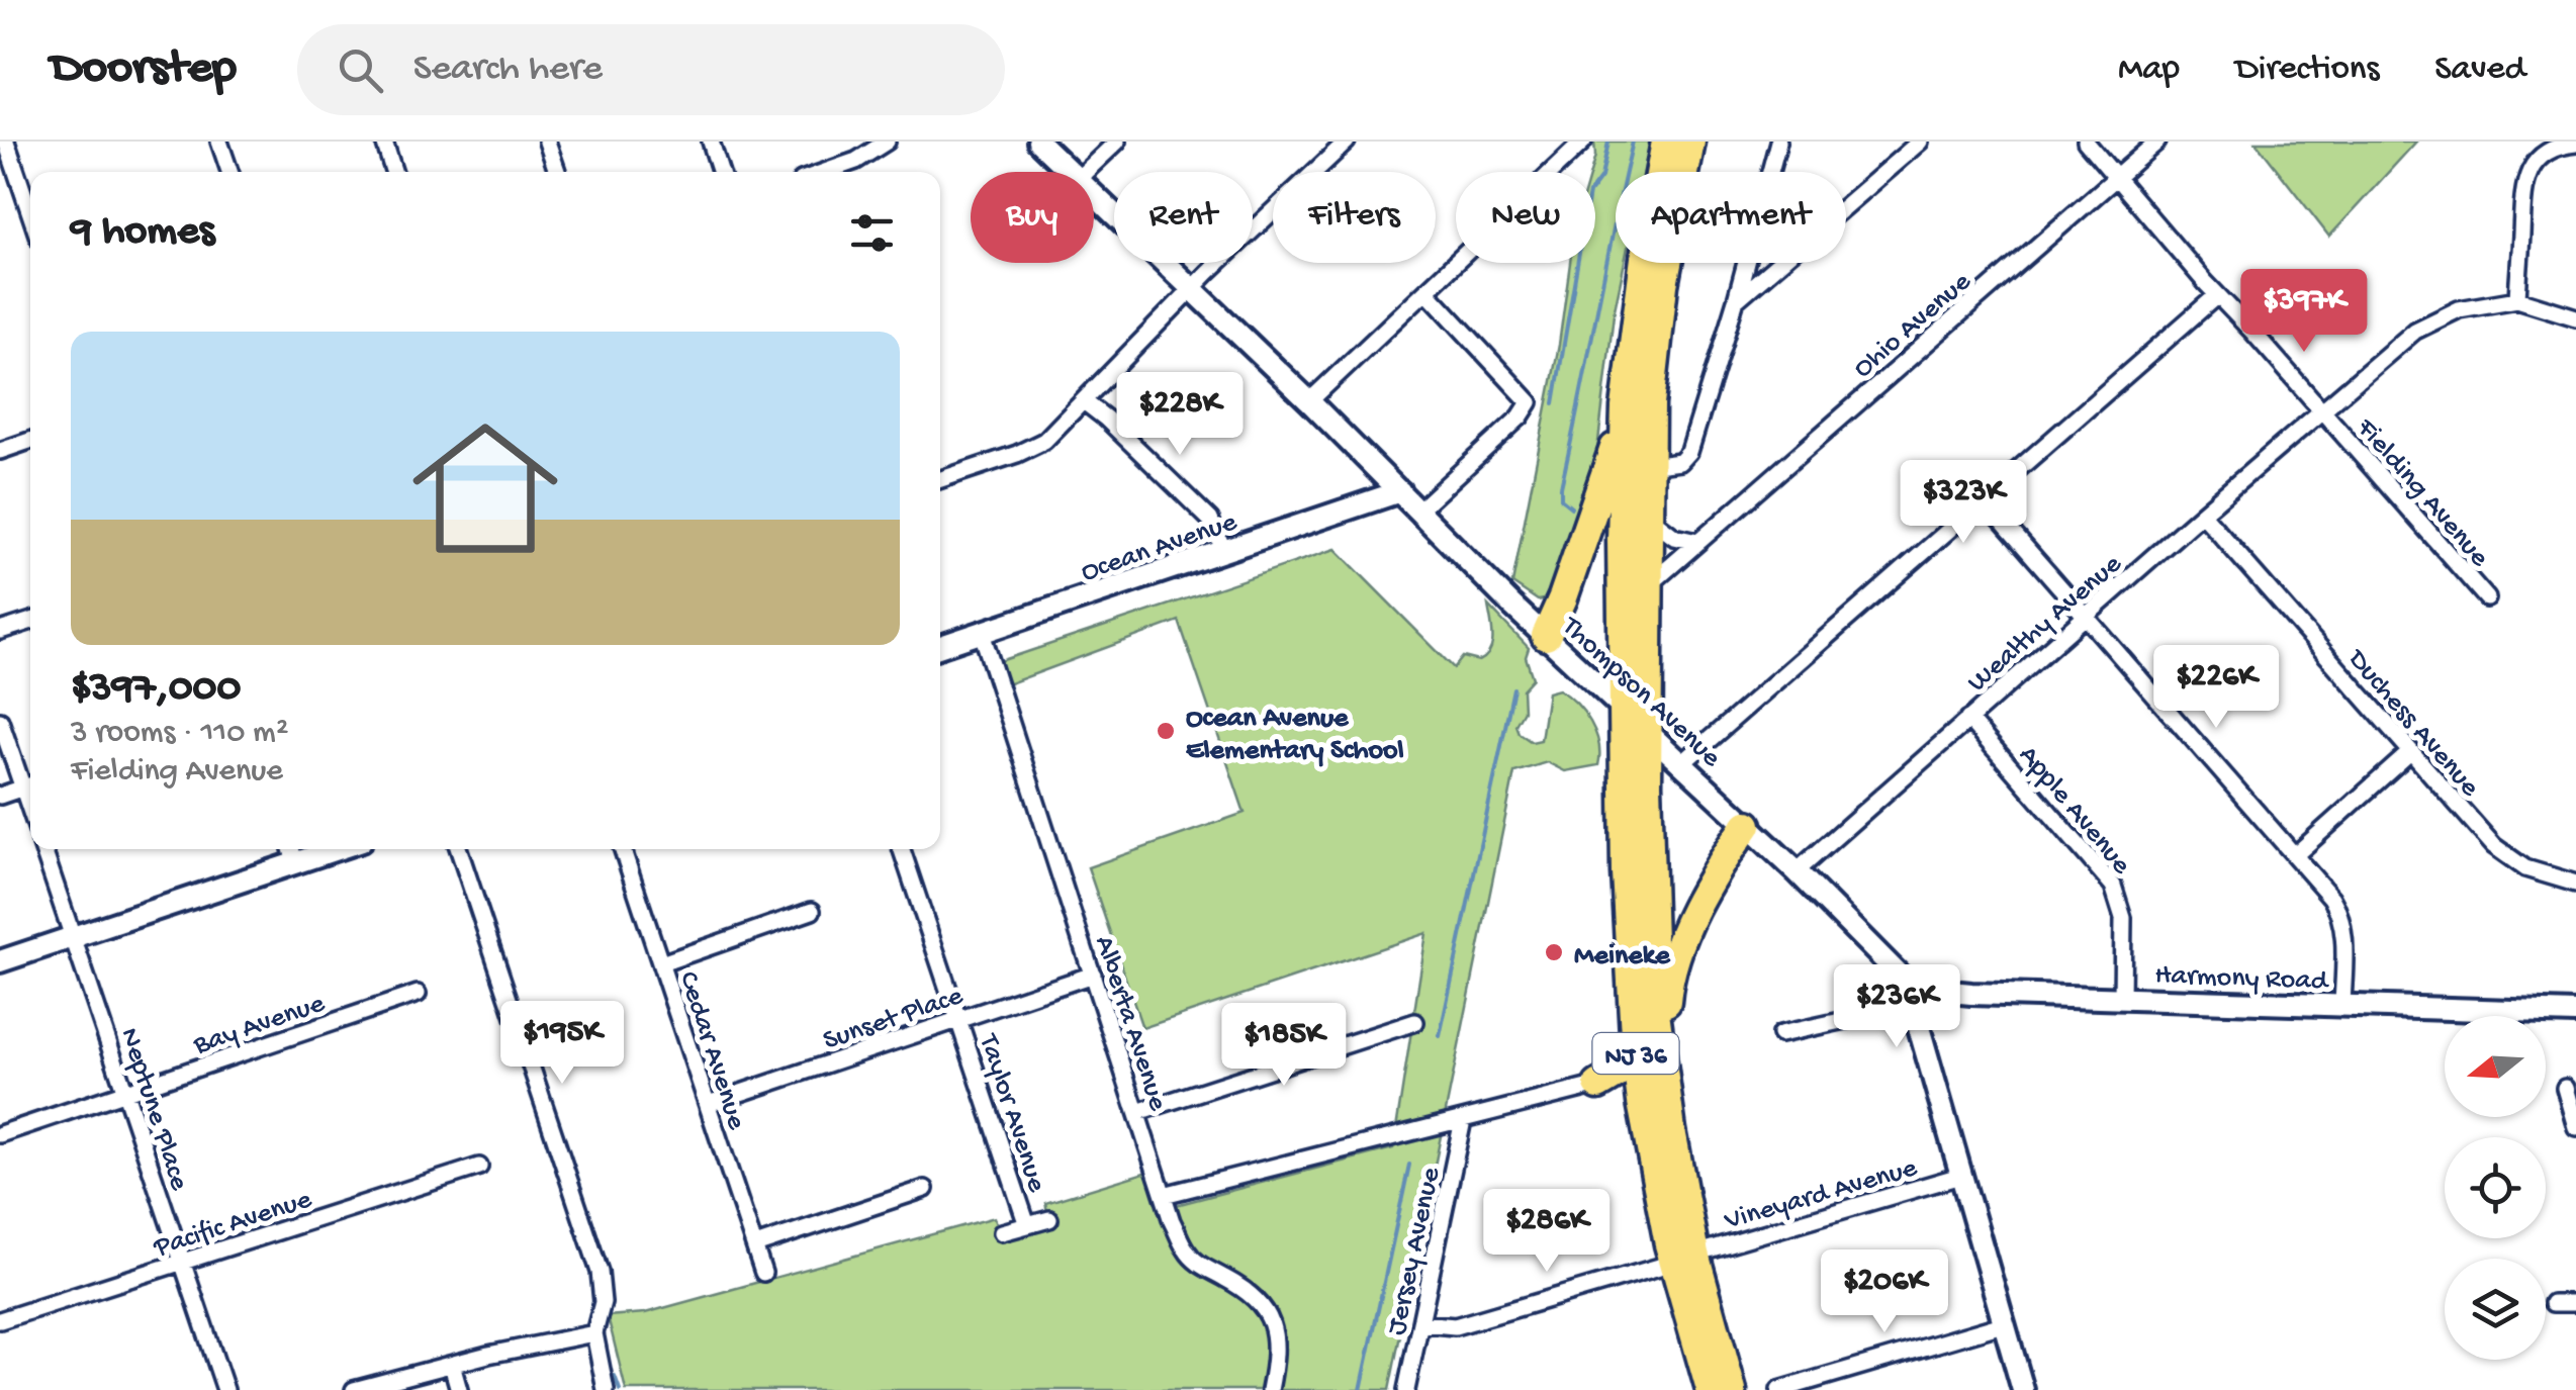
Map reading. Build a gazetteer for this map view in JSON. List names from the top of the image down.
{
  "streets": {
    "highway": ["NJ 36"],
    "street": [
      "Ohio Avenue",
      "Fielding Avenue",
      "Ocean Avenue",
      "Wealthy Avenue",
      "Thompson Avenue",
      "Duchess Avenue",
      "Apple Avenue",
      "Harmony Road",
      "Sunset Place",
      "Bay Avenue",
      "Alberta Avenue",
      "Cedar Avenue",
      "Neptune Place",
      "Taylor Avenue",
      "Vineyard Avenue",
      "Pacific Avenue",
      "Jersey Avenue"
    ]
  },
  "crossings": [
    ["Ohio Avenue", "Fielding Avenue"],
    ["Ohio Avenue", "NJ 36"],
    ["Fielding Avenue", "Wealthy Avenue"],
    ["Ocean Avenue", "Thompson Avenue"],
    ["Ocean Avenue", "Alberta Avenue"],
    ["Wealthy Avenue", "Thompson Avenue"],
    ["Wealthy Avenue", "Duchess Avenue"],
    ["Wealthy Avenue", "Apple Avenue"],
    ["Thompson Avenue", "Harmony Road"],
    ["Thompson Avenue", "NJ 36"],
    ["Apple Avenue", "Harmony Road"],
    ["Sunset Place", "Alberta Avenue"],
    ["Sunset Place", "Cedar Avenue"],
    ["Sunset Place", "Taylor Avenue"],
    ["Bay Avenue", "Neptune Place"],
    ["NJ 36", "Vineyard Avenue"],
    ["Neptune Place", "Pacific Avenue"],
    ["Vineyard Avenue", "Jersey Avenue"]
  ],
  "places": ["Ocean Avenue Elementary School", "Meineke"],
  "north": "left",
  "page": {
    "header": "Doorstep",
    "search": "Search here",
    "nav": ["Map", "Directions", "Saved"],
    "chip": [
      "Buy",
      "Rent",
      "Filters",
      "New",
      "Apartment"
    ],
    "heading": "9 homes",
    "price": [
      "$397K",
      "$228K",
      "$323K",
      "$226K",
      "$236K",
      "$195K",
      "$185K",
      "$286K",
      "$206K"
    ],
    "list": [
      {
        "name": "$397,000",
        "note": "3 rooms · 110 m² · Fielding Avenue"
      }
    ]
  }
}
